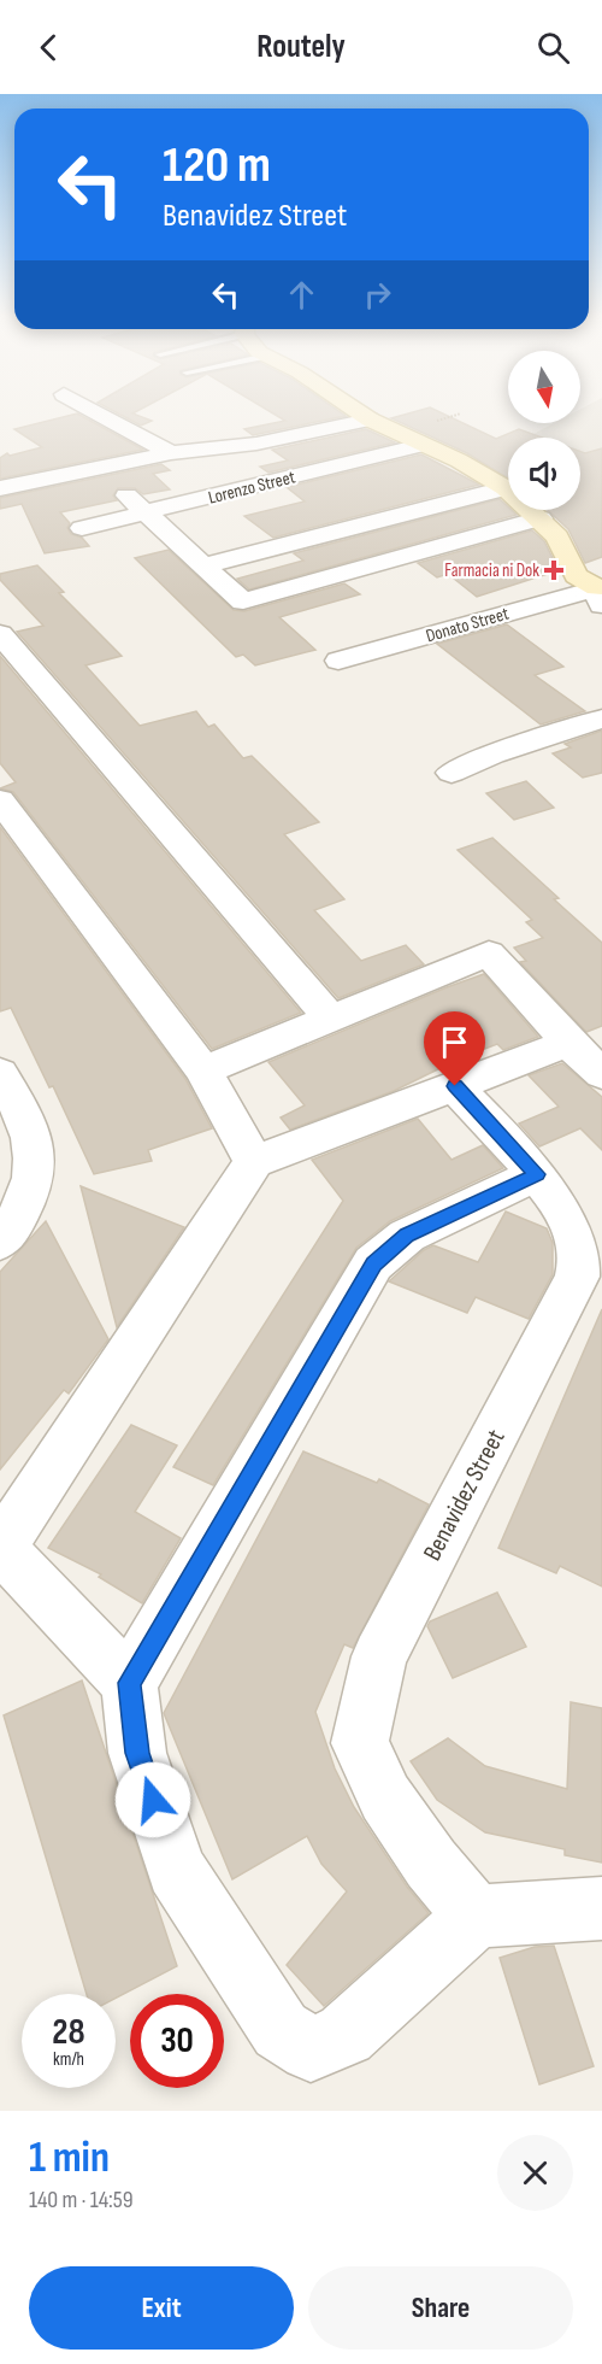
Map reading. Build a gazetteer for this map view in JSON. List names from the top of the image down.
{
  "streets": {
    "street": ["Lorenzo Street", "Donato Street", "Benavidez Street"]
  },
  "places": {
    "health": ["Farmacia ni Dok"]
  },
  "north": "bottom",
  "page": {
    "header": "Routely",
    "turn": ["120 m", "Benavidez Street"],
    "speed": "28 km/h",
    "limit": "30",
    "heading": ["1 min", "140 m · 14:59"],
    "buttons": ["Exit", "Share"]
  }
}
